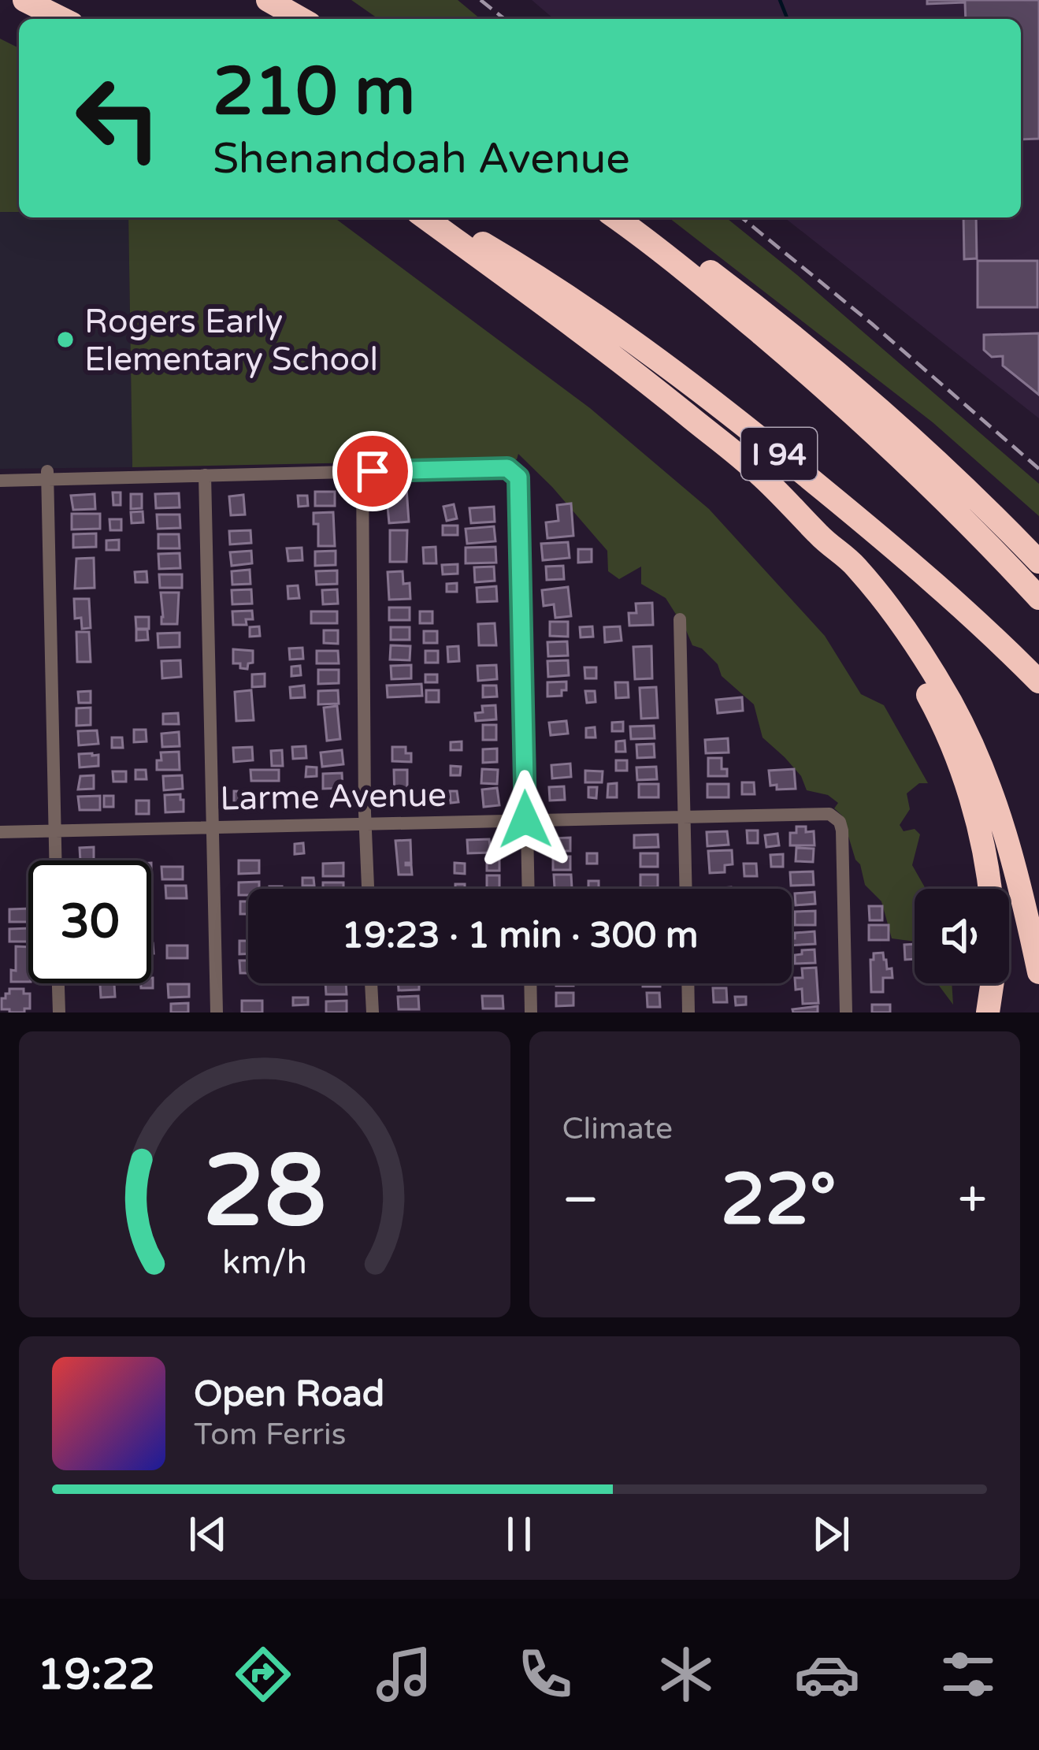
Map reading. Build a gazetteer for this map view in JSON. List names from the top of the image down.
{
  "streets": {
    "highway": ["I 94"],
    "street": ["Larme Avenue"]
  },
  "places": ["Rogers Early Elementary School"],
  "page": {
    "turn": ["210 m", "Shenandoah Avenue"],
    "limit": "30",
    "trip": "19:23 · 1 min · 300 m",
    "tile": "Climate",
    "heat": ["−", "22°", "+"],
    "song": ["Open Road", "Tom Ferris"],
    "tabs": "19:22",
    "gauge": ["28", "km/h"]
  }
}
